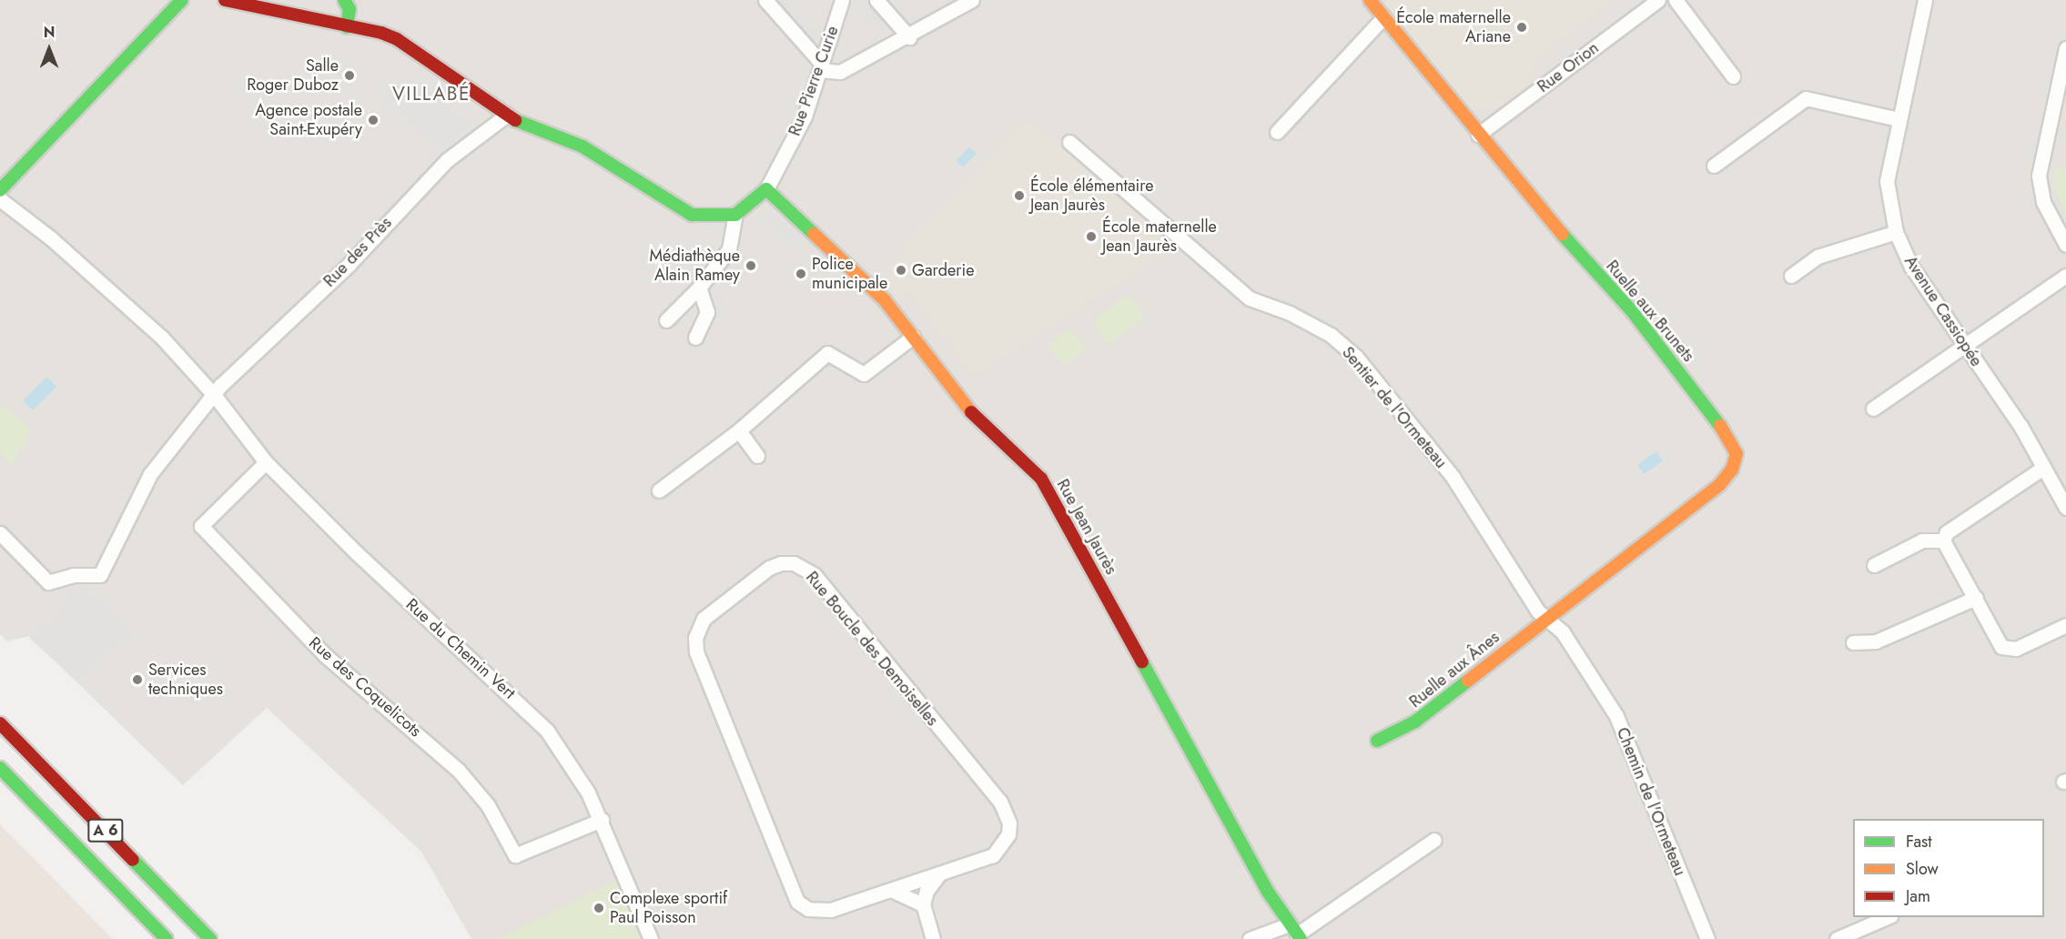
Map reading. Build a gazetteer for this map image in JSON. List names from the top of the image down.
{
  "streets": {
    "main road": [
      "Ruelle aux Brunets",
      "Rue Jean Jaurès",
      "Ruelle aux Ânes",
      "A 6"
    ],
    "street": [
      "Rue Orion",
      "Rue Pierre Curie",
      "Rue des Près",
      "Avenue Cassiopée",
      "Sentier de l'Ormeteau",
      "Rue du Chemin Vert",
      "Rue Boucle des Demoiselles",
      "Rue des Coquelicots",
      "Chemin de l'Ormeteau"
    ]
  },
  "crossings": [
    ["Rue Orion", "Ruelle aux Brunets"],
    ["Rue Pierre Curie", "Rue Jean Jaurès"],
    ["Rue des Près", "Rue du Chemin Vert"],
    ["Ruelle aux Brunets", "Sentier de l'Ormeteau"],
    ["Ruelle aux Brunets", "Ruelle aux Ânes"],
    ["Ruelle aux Brunets", "Chemin de l'Ormeteau"],
    ["Sentier de l'Ormeteau", "Ruelle aux Ânes"],
    ["Sentier de l'Ormeteau", "Chemin de l'Ormeteau"],
    ["Rue du Chemin Vert", "Rue des Coquelicots"],
    ["Ruelle aux Ânes", "Chemin de l'Ormeteau"]
  ],
  "districts": ["VILLABÉ"],
  "places": [
    "École maternelle Ariane",
    "Salle Roger Duboz",
    "Agence postale Saint-Exupéry",
    "École élémentaire Jean Jaurès",
    "École maternelle Jean Jaurès",
    "Médiathèque Alain Ramey",
    "Garderie",
    "Police municipale",
    "Services techniques",
    "Complexe sportif Paul Poisson"
  ],
  "legend": ["Fast", "Slow", "Jam"],
  "north": "top"
}
